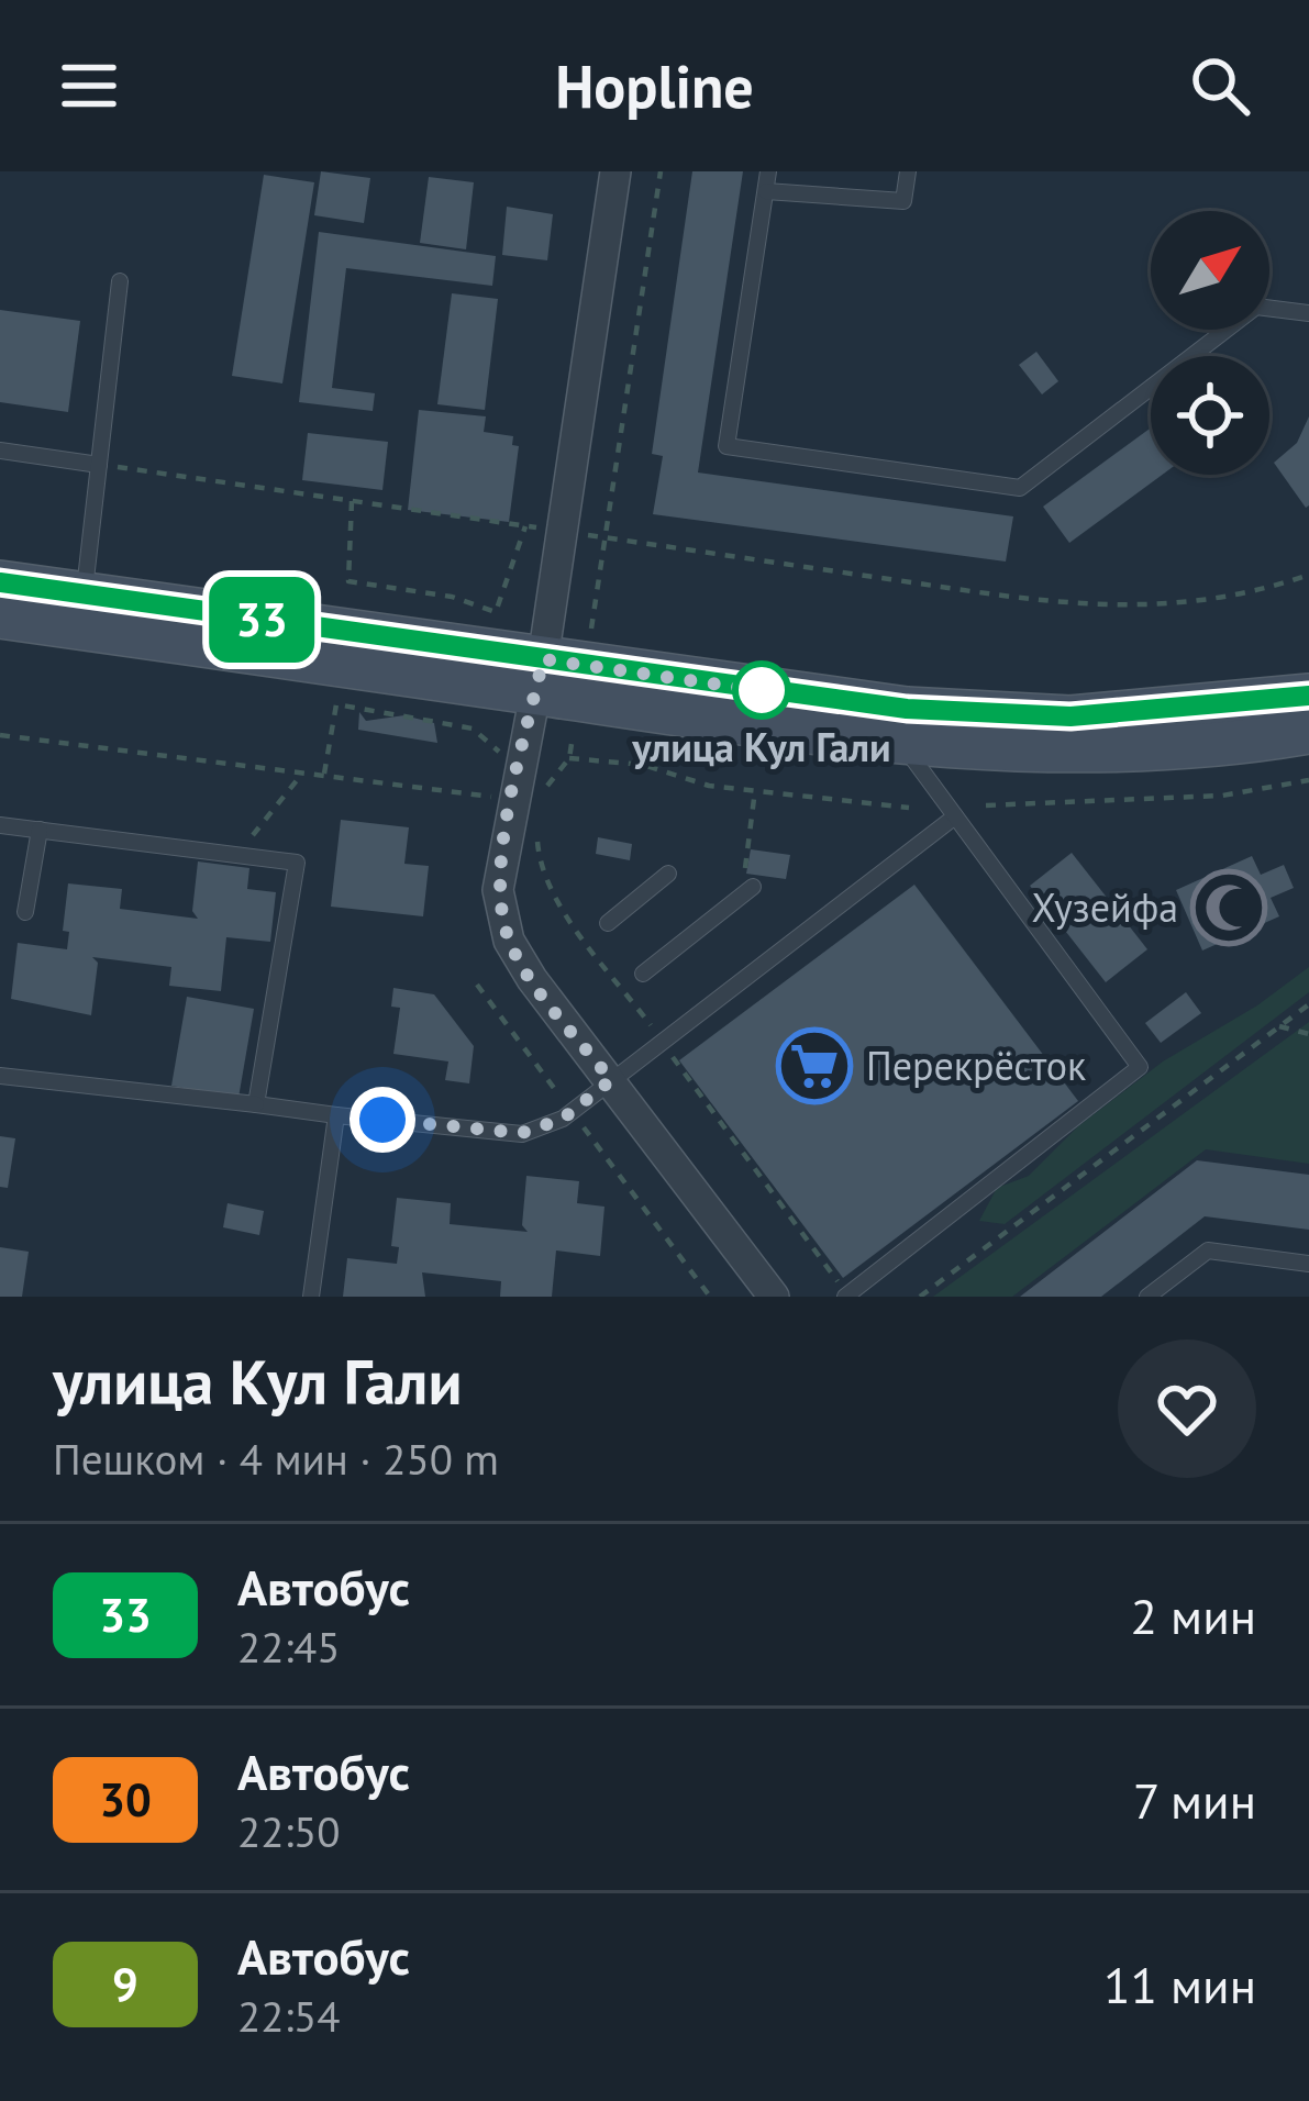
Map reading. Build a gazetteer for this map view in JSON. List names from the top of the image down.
{
  "places": {
    "other": ["улица Кул Гали"],
    "mosque": ["Хузейфа"],
    "supermarket": ["Перекрёсток"]
  },
  "lines": ["bus line 33"],
  "north": "top right",
  "page": {
    "header": "Hopline",
    "on_map": "33",
    "heading": ["улица Кул Гали", "Пешком · 4 мин · 250 m"],
    "list": [
      {
        "mark": "33",
        "name": "Автобус",
        "note": "22:45",
        "value": "2 мин"
      },
      {
        "mark": "30",
        "name": "Автобус",
        "note": "22:50",
        "value": "7 мин"
      },
      {
        "mark": "9",
        "name": "Автобус",
        "note": "22:54",
        "value": "11 мин"
      }
    ]
  }
}
